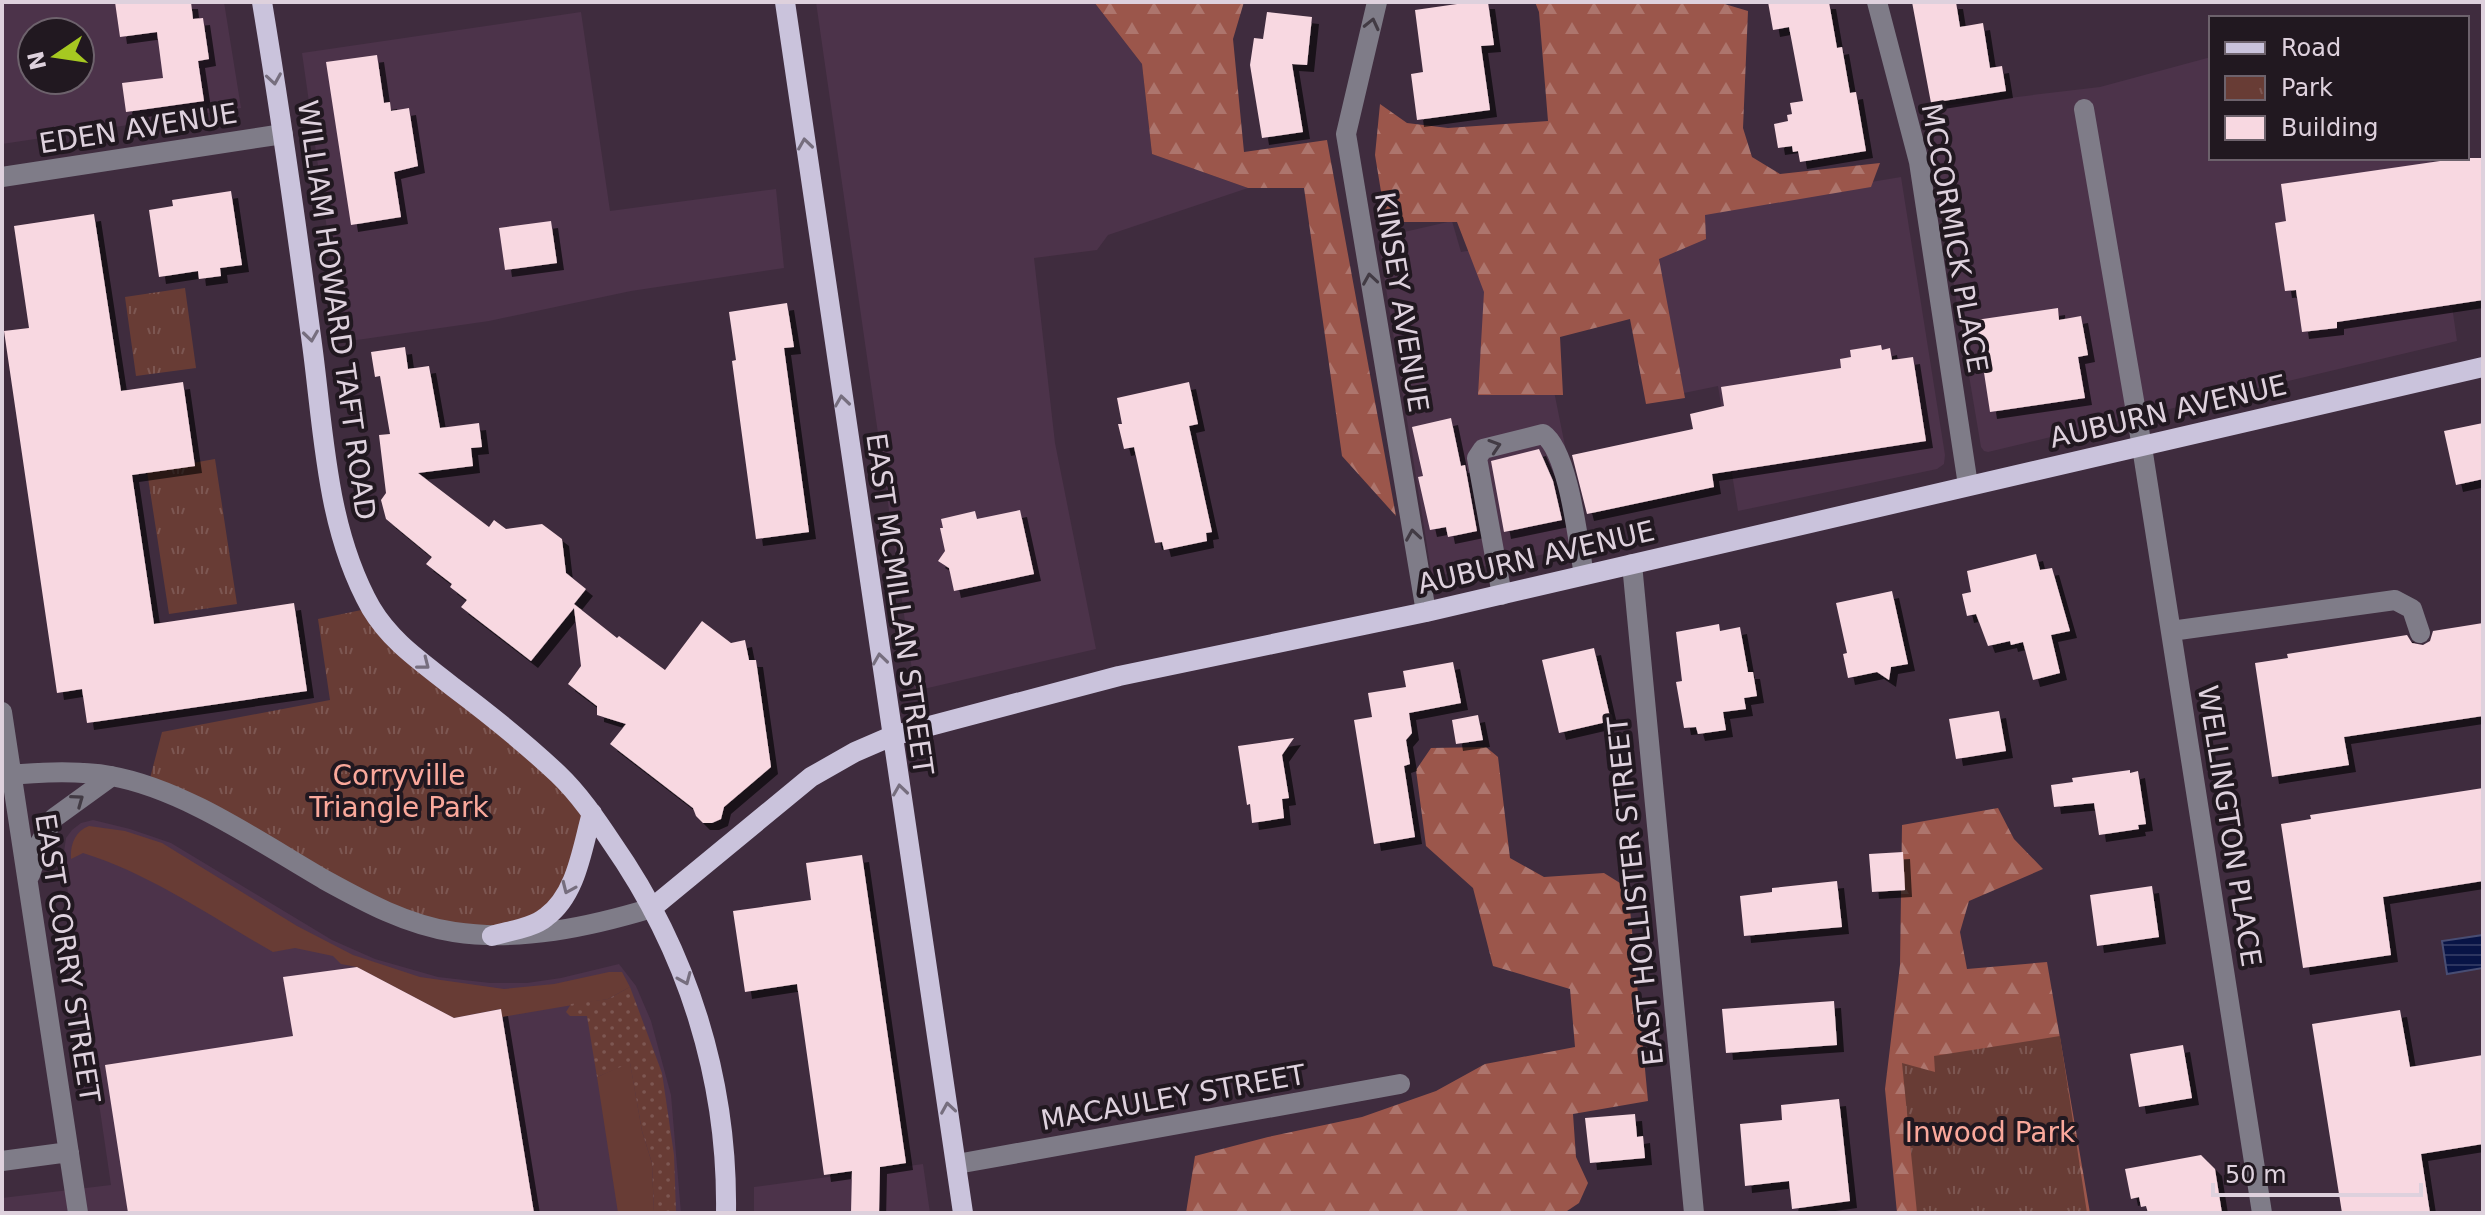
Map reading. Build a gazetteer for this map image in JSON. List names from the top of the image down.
{
  "streets": {
    "main road": ["WILLIAM HOWARD TAFT ROAD", "AUBURN AVENUE", "EAST MCMILLAN STREET"],
    "street": [
      "EDEN AVENUE",
      "MCCORMICK PLACE",
      "KINSEY AVENUE",
      "WELLINGTON PLACE",
      "EAST HOLLISTER STREET",
      "EAST CORRY STREET",
      "MACAULEY STREET"
    ]
  },
  "crossings": [
    ["EDEN AVENUE", "WILLIAM HOWARD TAFT ROAD"],
    ["MCCORMICK PLACE", "AUBURN AVENUE"],
    ["KINSEY AVENUE", "AUBURN AVENUE"],
    ["WILLIAM HOWARD TAFT ROAD", "AUBURN AVENUE"],
    ["AUBURN AVENUE", "EAST MCMILLAN STREET"],
    ["AUBURN AVENUE", "WELLINGTON PLACE"],
    ["AUBURN AVENUE", "EAST HOLLISTER STREET"],
    ["EAST MCMILLAN STREET", "MACAULEY STREET"]
  ],
  "one_way": ["KINSEY AVENUE", "WILLIAM HOWARD TAFT ROAD", "EAST MCMILLAN STREET"],
  "parks": ["Corryville Triangle Park", "Inwood Park"],
  "legend": ["Road", "Park", "Building"],
  "scale_bar": "50 m",
  "north": "left"
}
